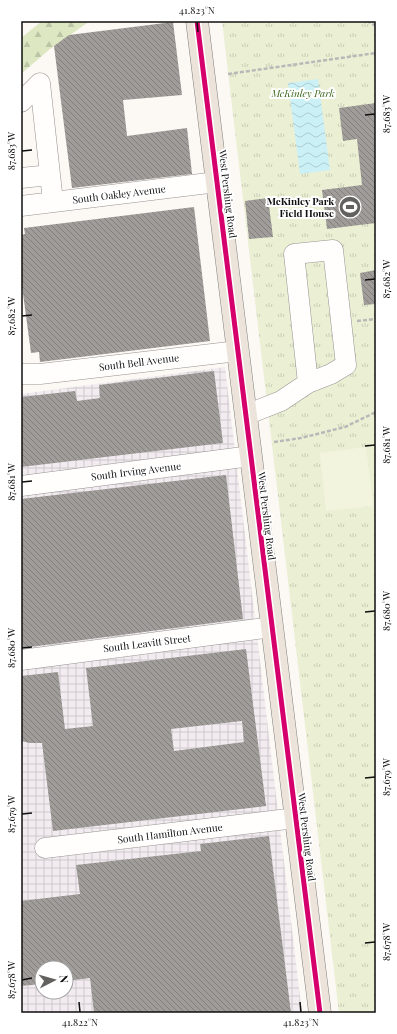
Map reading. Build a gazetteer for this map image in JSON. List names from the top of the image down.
{
  "streets": {
    "main road": ["West Pershing Road"],
    "street": [
      "South Oakley Avenue",
      "South Bell Avenue",
      "South Irving Avenue",
      "South Leavitt Street",
      "South Hamilton Avenue"
    ]
  },
  "crossings": [
    ["South Oakley Avenue", "West Pershing Road"],
    ["West Pershing Road", "South Bell Avenue"],
    ["West Pershing Road", "South Irving Avenue"],
    ["West Pershing Road", "South Leavitt Street"],
    ["West Pershing Road", "South Hamilton Avenue"]
  ],
  "parks": ["McKinley Park"],
  "places": {
    "sports": ["McKinley Park Field House"]
  },
  "north": "right",
  "coordinates": [
    "41.823°N",
    "87.683°W",
    "87.682°W",
    "87.681°W",
    "87.680°W",
    "87.679°W",
    "87.678°W",
    "41.822°N"
  ]
}
